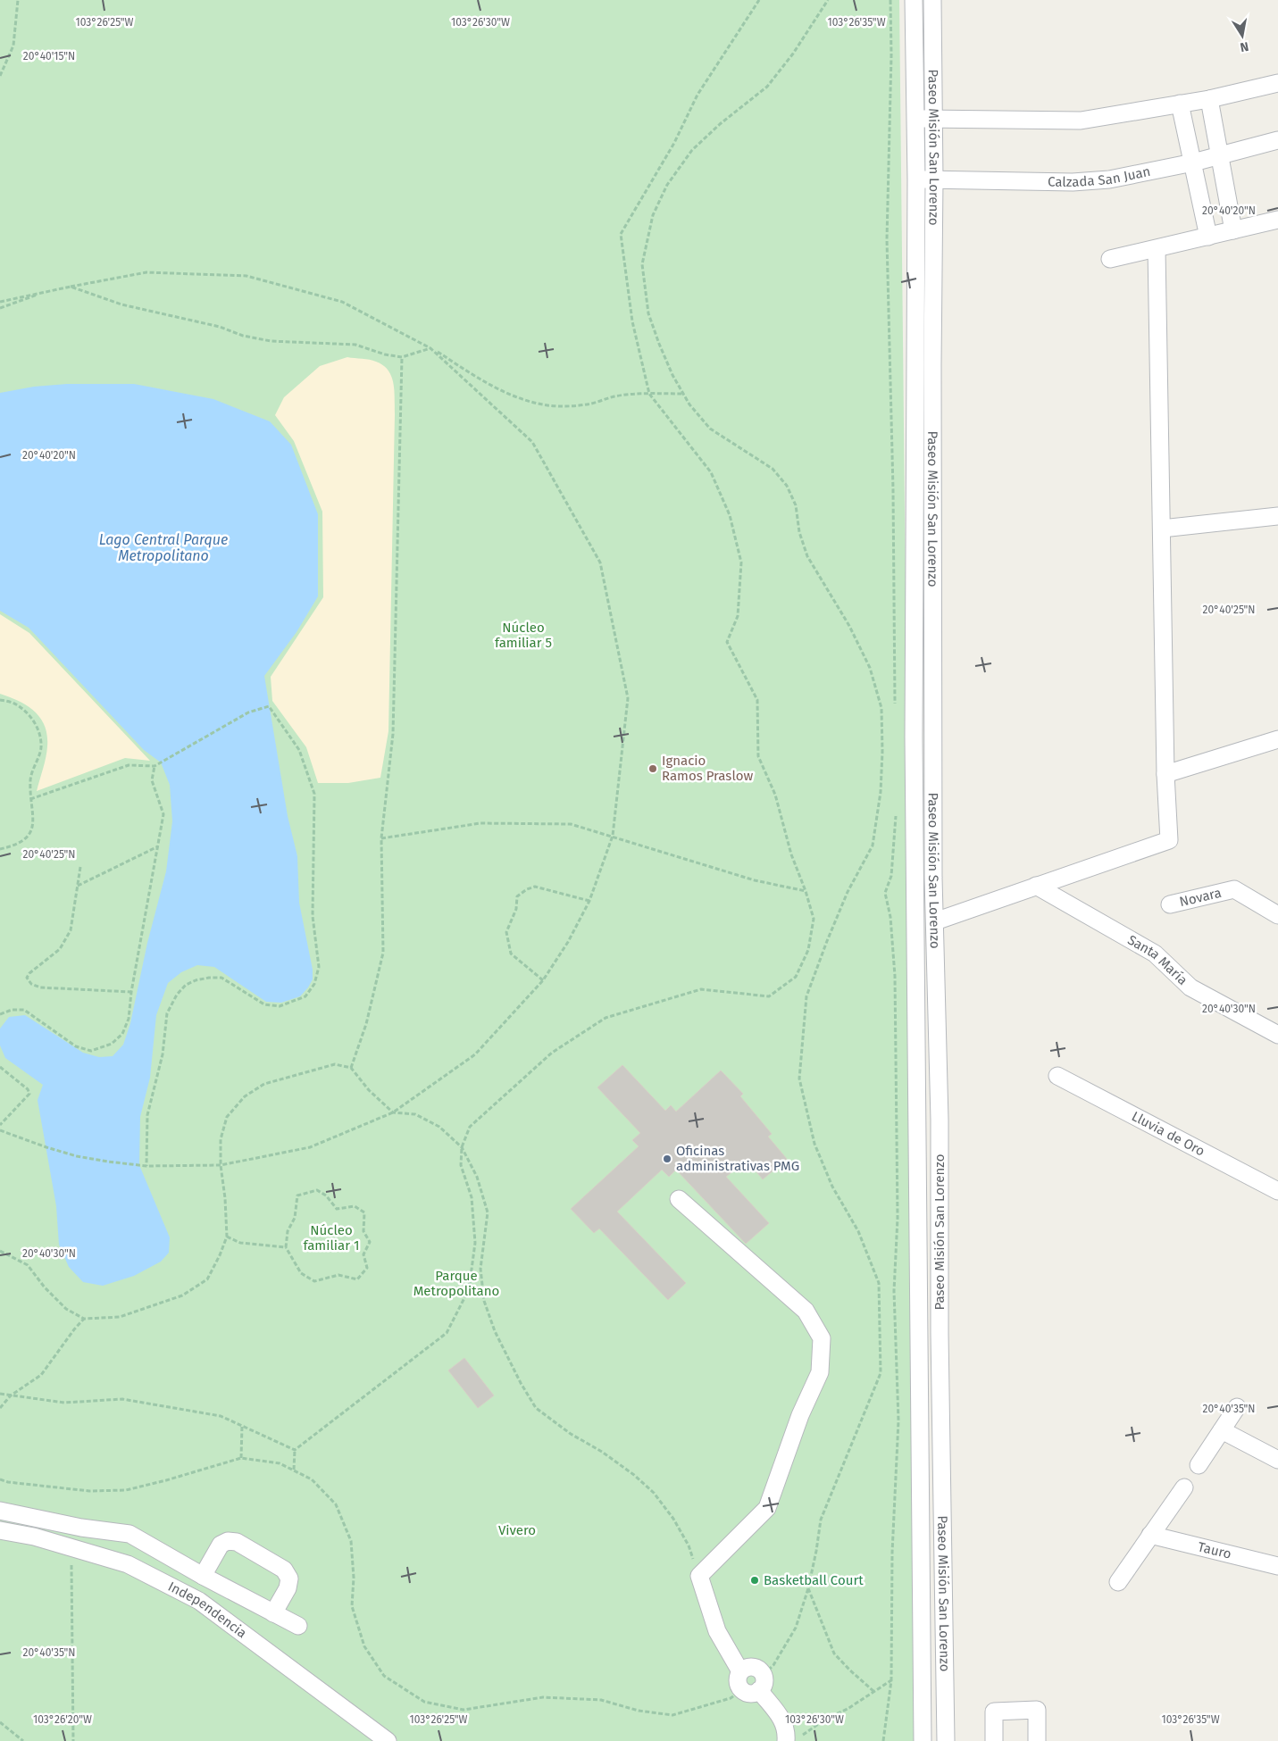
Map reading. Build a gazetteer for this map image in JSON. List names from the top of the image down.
{
  "streets": {
    "street": [
      "Paseo Misión San Lorenzo",
      "Calzada San Juan",
      "Novara",
      "Santa María",
      "Lluvia de Oro",
      "Tauro",
      "Independencia"
    ]
  },
  "crossings": [
    ["Paseo Misión San Lorenzo", "Calzada San Juan"]
  ],
  "water": ["Lago Central Parque Metropolitano"],
  "parks": [
    "Núcleo familiar 5",
    "Núcleo familiar 1",
    "Parque Metropolitano",
    "Vivero"
  ],
  "places": ["Ignacio Ramos Praslow", "Oficinas administrativas PMG", "Basketball Court"],
  "north": "bottom",
  "coordinates": [
    "103°26'25\"W",
    "103°26'30\"W",
    "103°26'35\"W",
    "20°40'15\"N",
    "20°40'20\"N",
    "20°40'25\"N",
    "20°40'30\"N",
    "20°40'35\"N",
    "103°26'20\"W"
  ]
}
